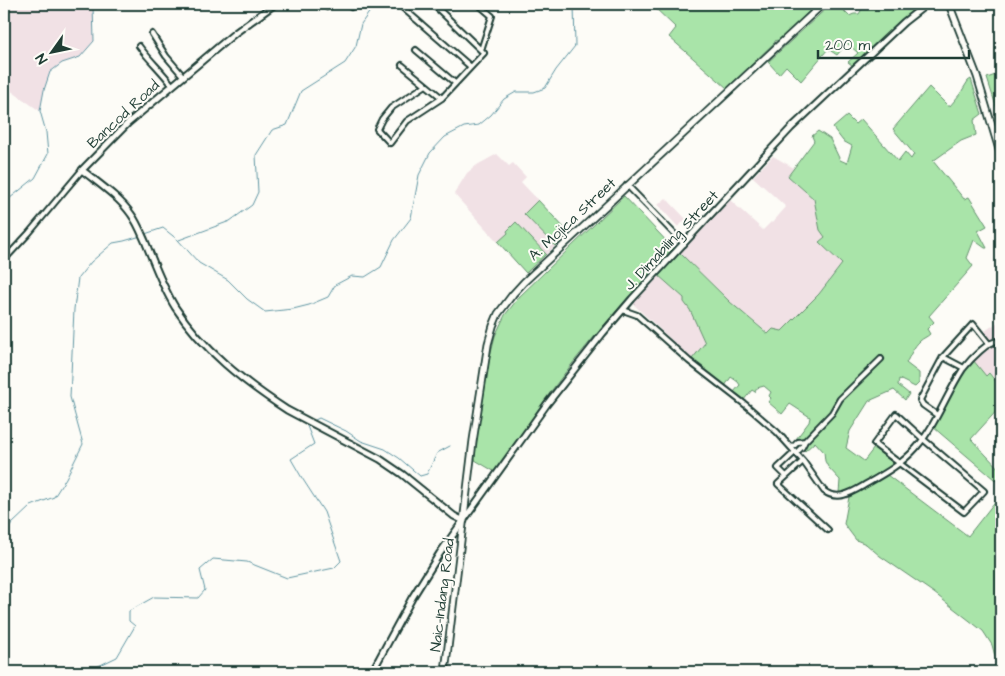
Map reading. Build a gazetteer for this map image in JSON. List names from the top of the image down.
{
  "streets": {
    "main road": ["A. Mojica Street", "Naic–Indang Road"],
    "street": ["Bancod Road", "J. Dimabiling Street"]
  },
  "crossings": [
    ["A. Mojica Street", "J. Dimabiling Street"],
    ["A. Mojica Street", "Naic–Indang Road"],
    ["J. Dimabiling Street", "Naic–Indang Road"]
  ],
  "scale_bar": "200 m",
  "north": "bottom left"
}
